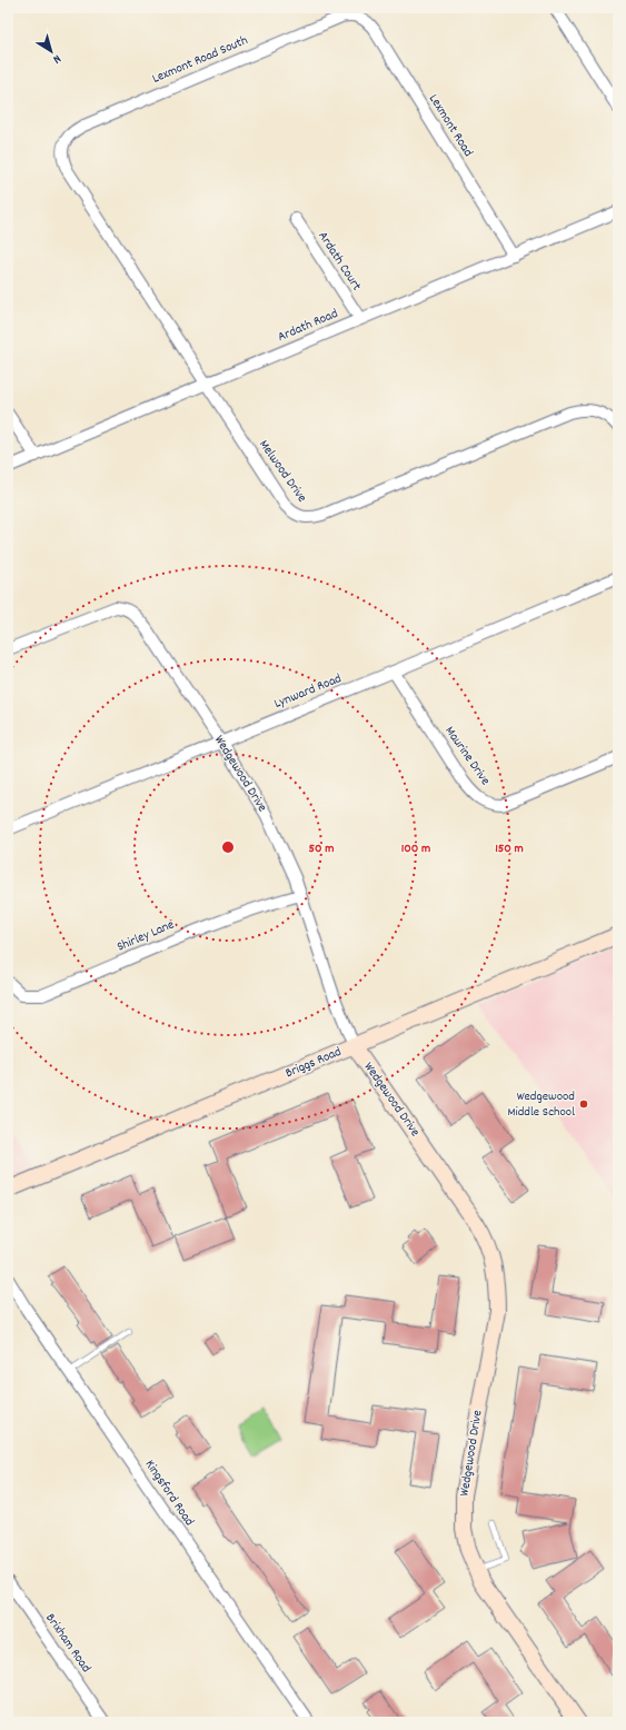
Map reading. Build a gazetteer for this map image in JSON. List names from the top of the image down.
{
  "streets": {
    "street": [
      "Lexmont Road South",
      "Lexmont Road",
      "Ardath Court",
      "Ardath Road",
      "Melwood Drive",
      "Lynward Road",
      "Maurine Drive",
      "Wedgewood Drive",
      "Shirley Lane",
      "Briggs Road",
      "Kingsford Road",
      "Brixham Road"
    ]
  },
  "crossings": [
    ["Lexmont Road South", "Lexmont Road"],
    ["Lexmont Road South", "Melwood Drive"],
    ["Lexmont Road", "Ardath Road"],
    ["Ardath Court", "Ardath Road"],
    ["Ardath Road", "Melwood Drive"],
    ["Lynward Road", "Maurine Drive"],
    ["Lynward Road", "Wedgewood Drive"],
    ["Wedgewood Drive", "Shirley Lane"],
    ["Wedgewood Drive", "Briggs Road"]
  ],
  "places": ["Wedgewood Middle School"],
  "north": "bottom right",
  "rings": ["50 m", "100 m", "150 m"]
}
